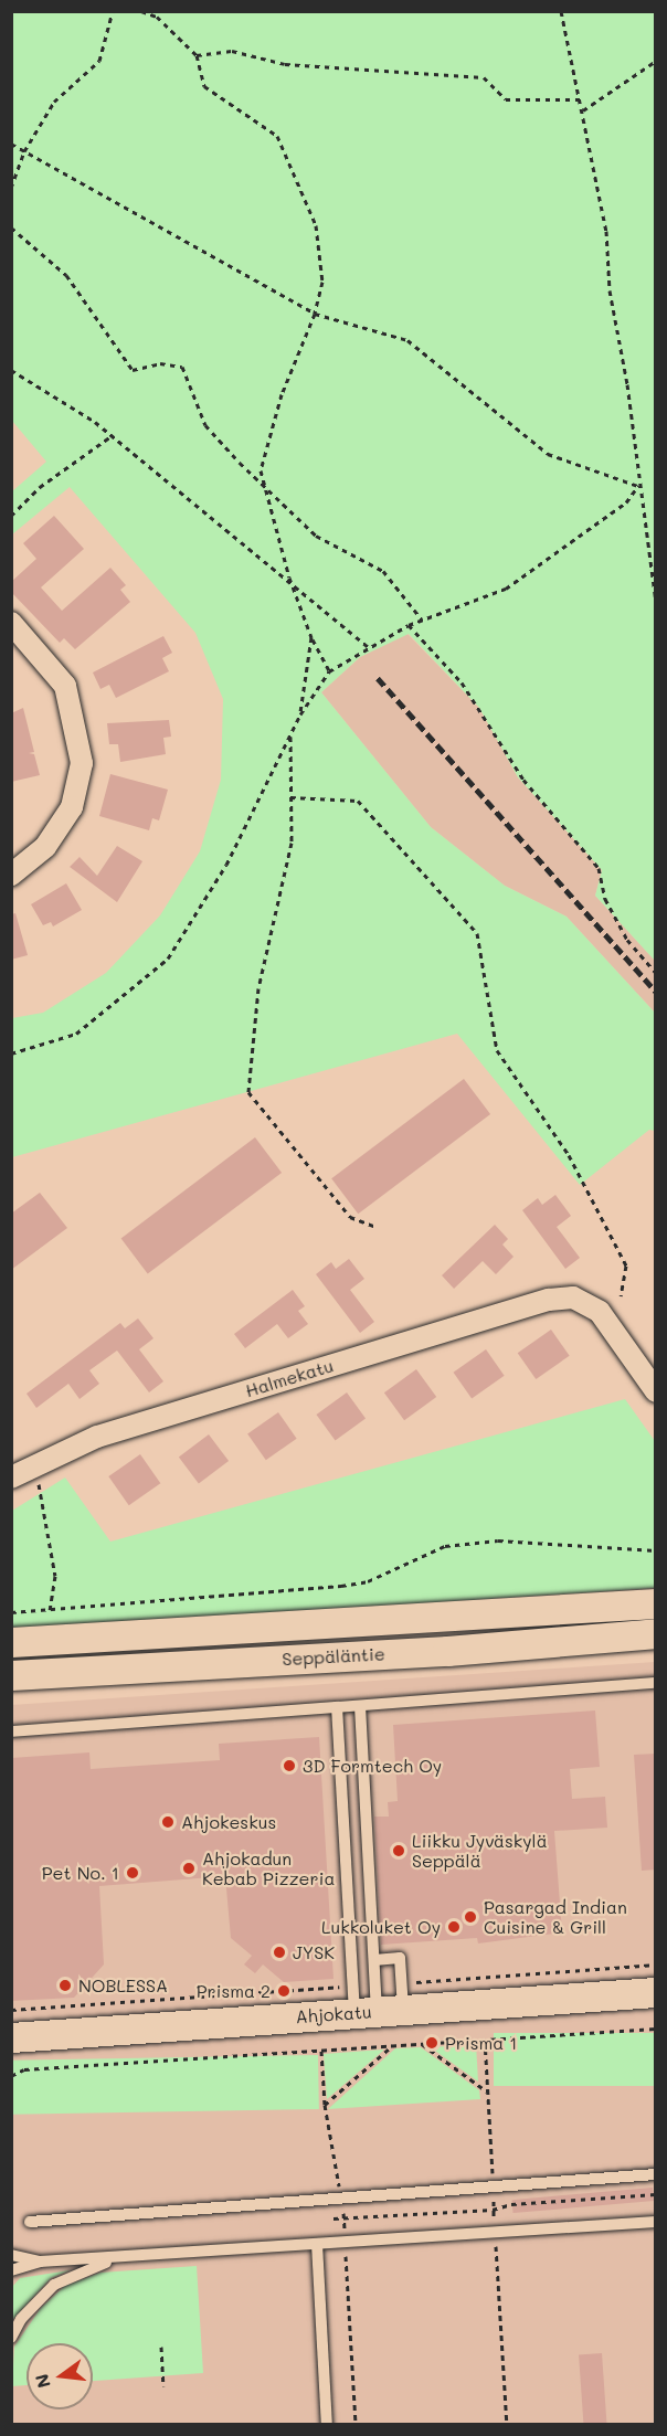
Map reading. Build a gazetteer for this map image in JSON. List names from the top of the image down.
{
  "streets": {
    "main road": ["Seppäläntie", "Ahjokatu"],
    "street": ["Halmekatu"]
  },
  "places": [
    "3D Formtech Oy",
    "Ahjokeskus",
    "Liikku Jyväskylä Seppälä",
    "Ahjokadun Kebab Pizzeria",
    "Pet No. 1",
    "Pasargad Indian Cuisine & Grill",
    "Lukkoluket Oy",
    "JYSK",
    "NOBLESSA",
    "Prisma 2",
    "Prisma 1"
  ],
  "north": "left"
}
